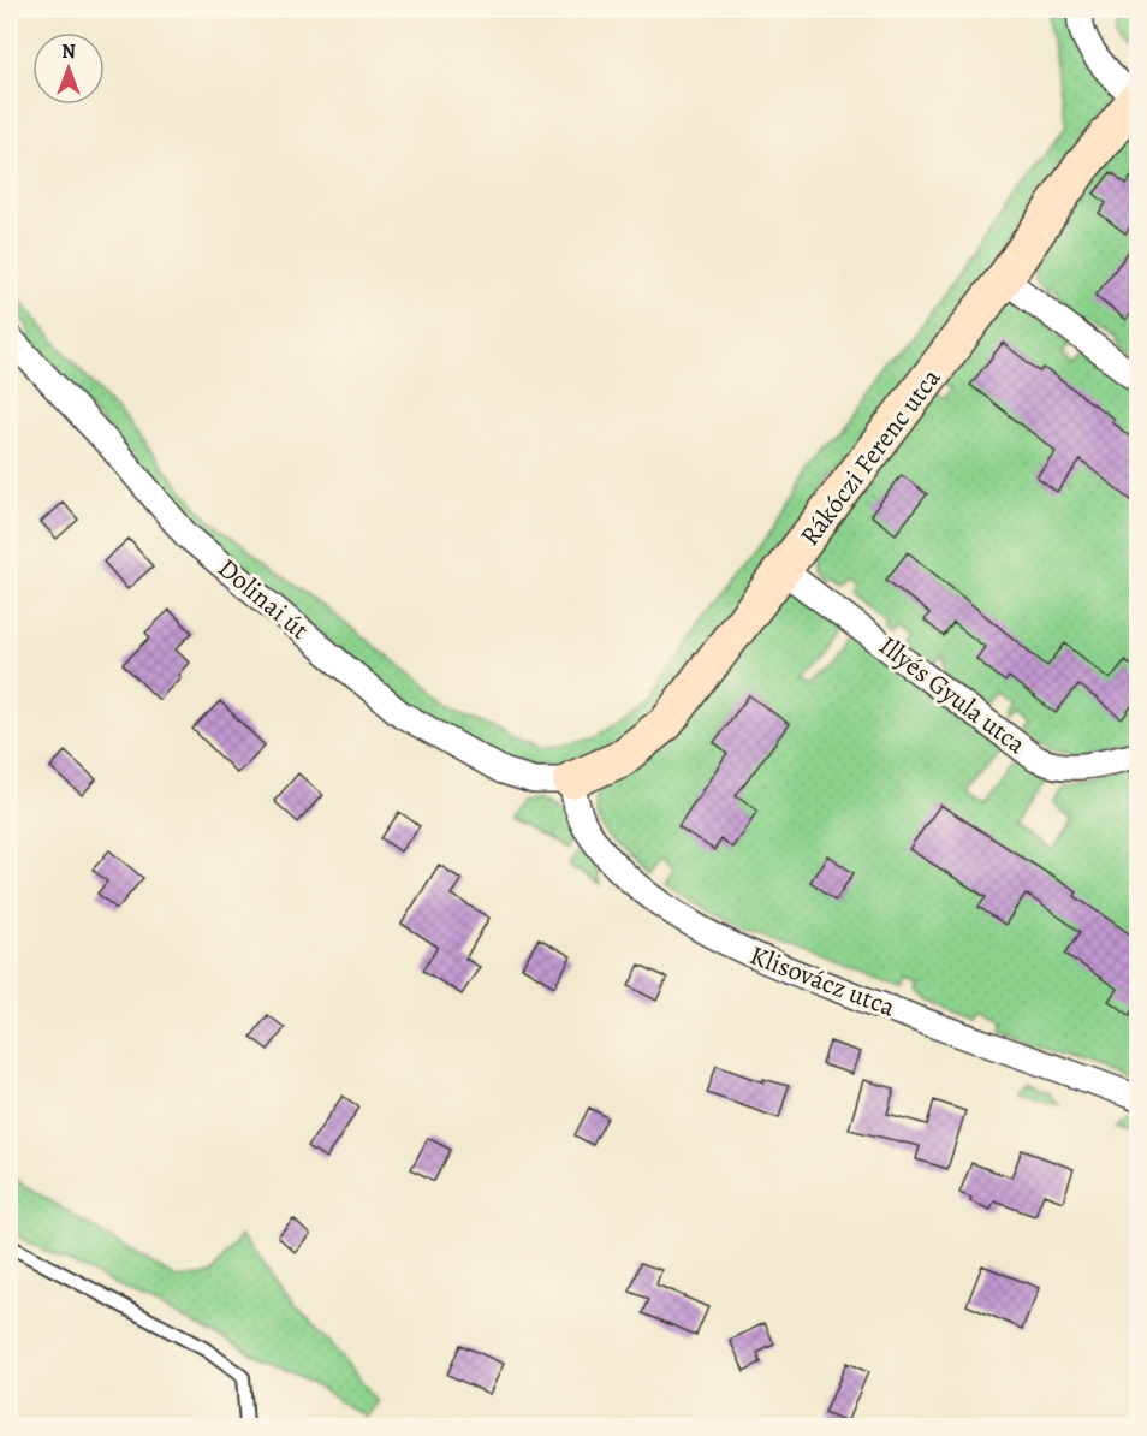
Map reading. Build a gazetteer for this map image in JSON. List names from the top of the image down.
{
  "streets": {
    "street": [
      "Rákóczi Ferenc utca",
      "Dolinai út",
      "Illyés Gyula utca",
      "Klisovácz utca"
    ]
  },
  "crossings": [
    ["Rákóczi Ferenc utca", "Dolinai út"],
    ["Rákóczi Ferenc utca", "Illyés Gyula utca"],
    ["Rákóczi Ferenc utca", "Klisovácz utca"],
    ["Dolinai út", "Klisovácz utca"]
  ],
  "north": "top"
}
